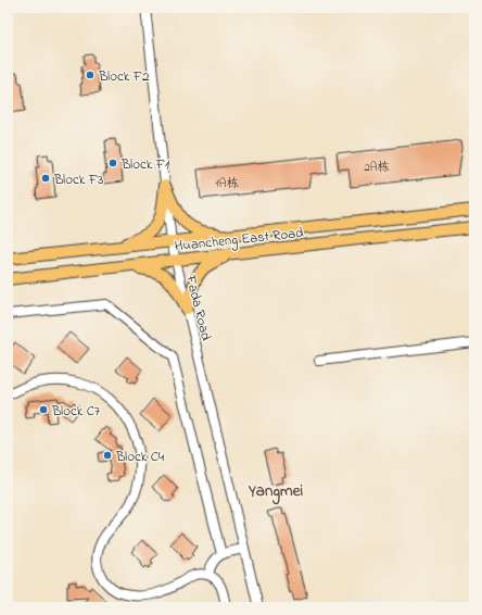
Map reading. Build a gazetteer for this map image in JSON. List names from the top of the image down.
{
  "streets": {
    "main road": ["Huancheng East Road"],
    "street": ["Fada Road"]
  },
  "crossings": [
    ["Huancheng East Road", "Fada Road"]
  ],
  "districts": ["Yangmei"],
  "places": [
    "Block F2",
    "Block F1",
    "Block F3",
    "Block C7",
    "Block C4"
  ],
  "house_numbers": ["2A栋", "1A栋"]
}
